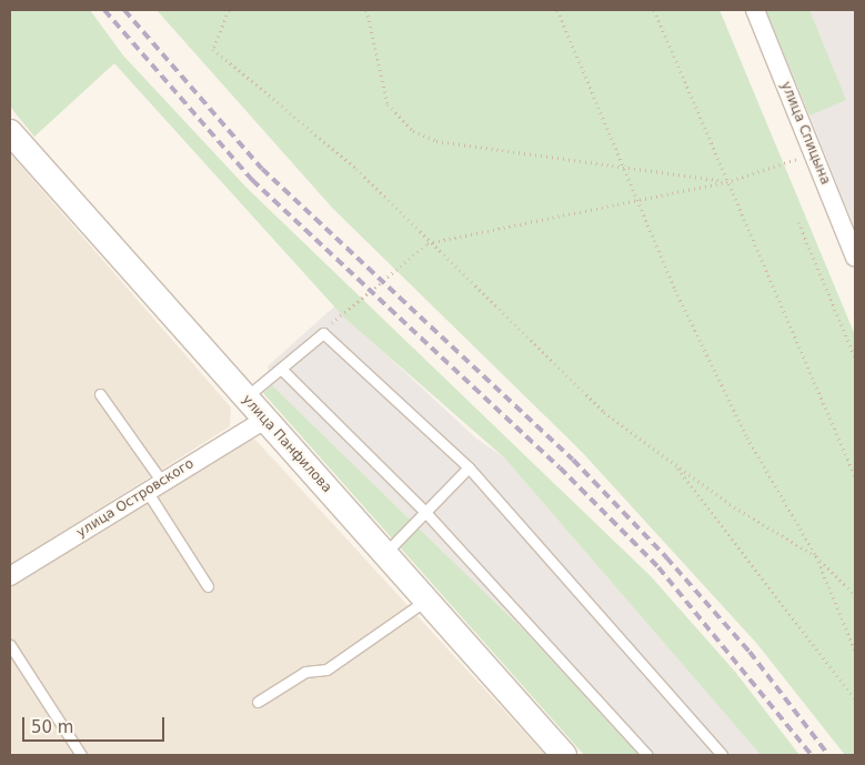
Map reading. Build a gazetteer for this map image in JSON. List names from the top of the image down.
{
  "streets": {
    "main road": ["улица Панфилова"],
    "street": ["улица Спицына", "улица Островского"]
  },
  "crossings": [
    ["улица Панфилова", "улица Островского"]
  ],
  "scale_bar": "50 m"
}
